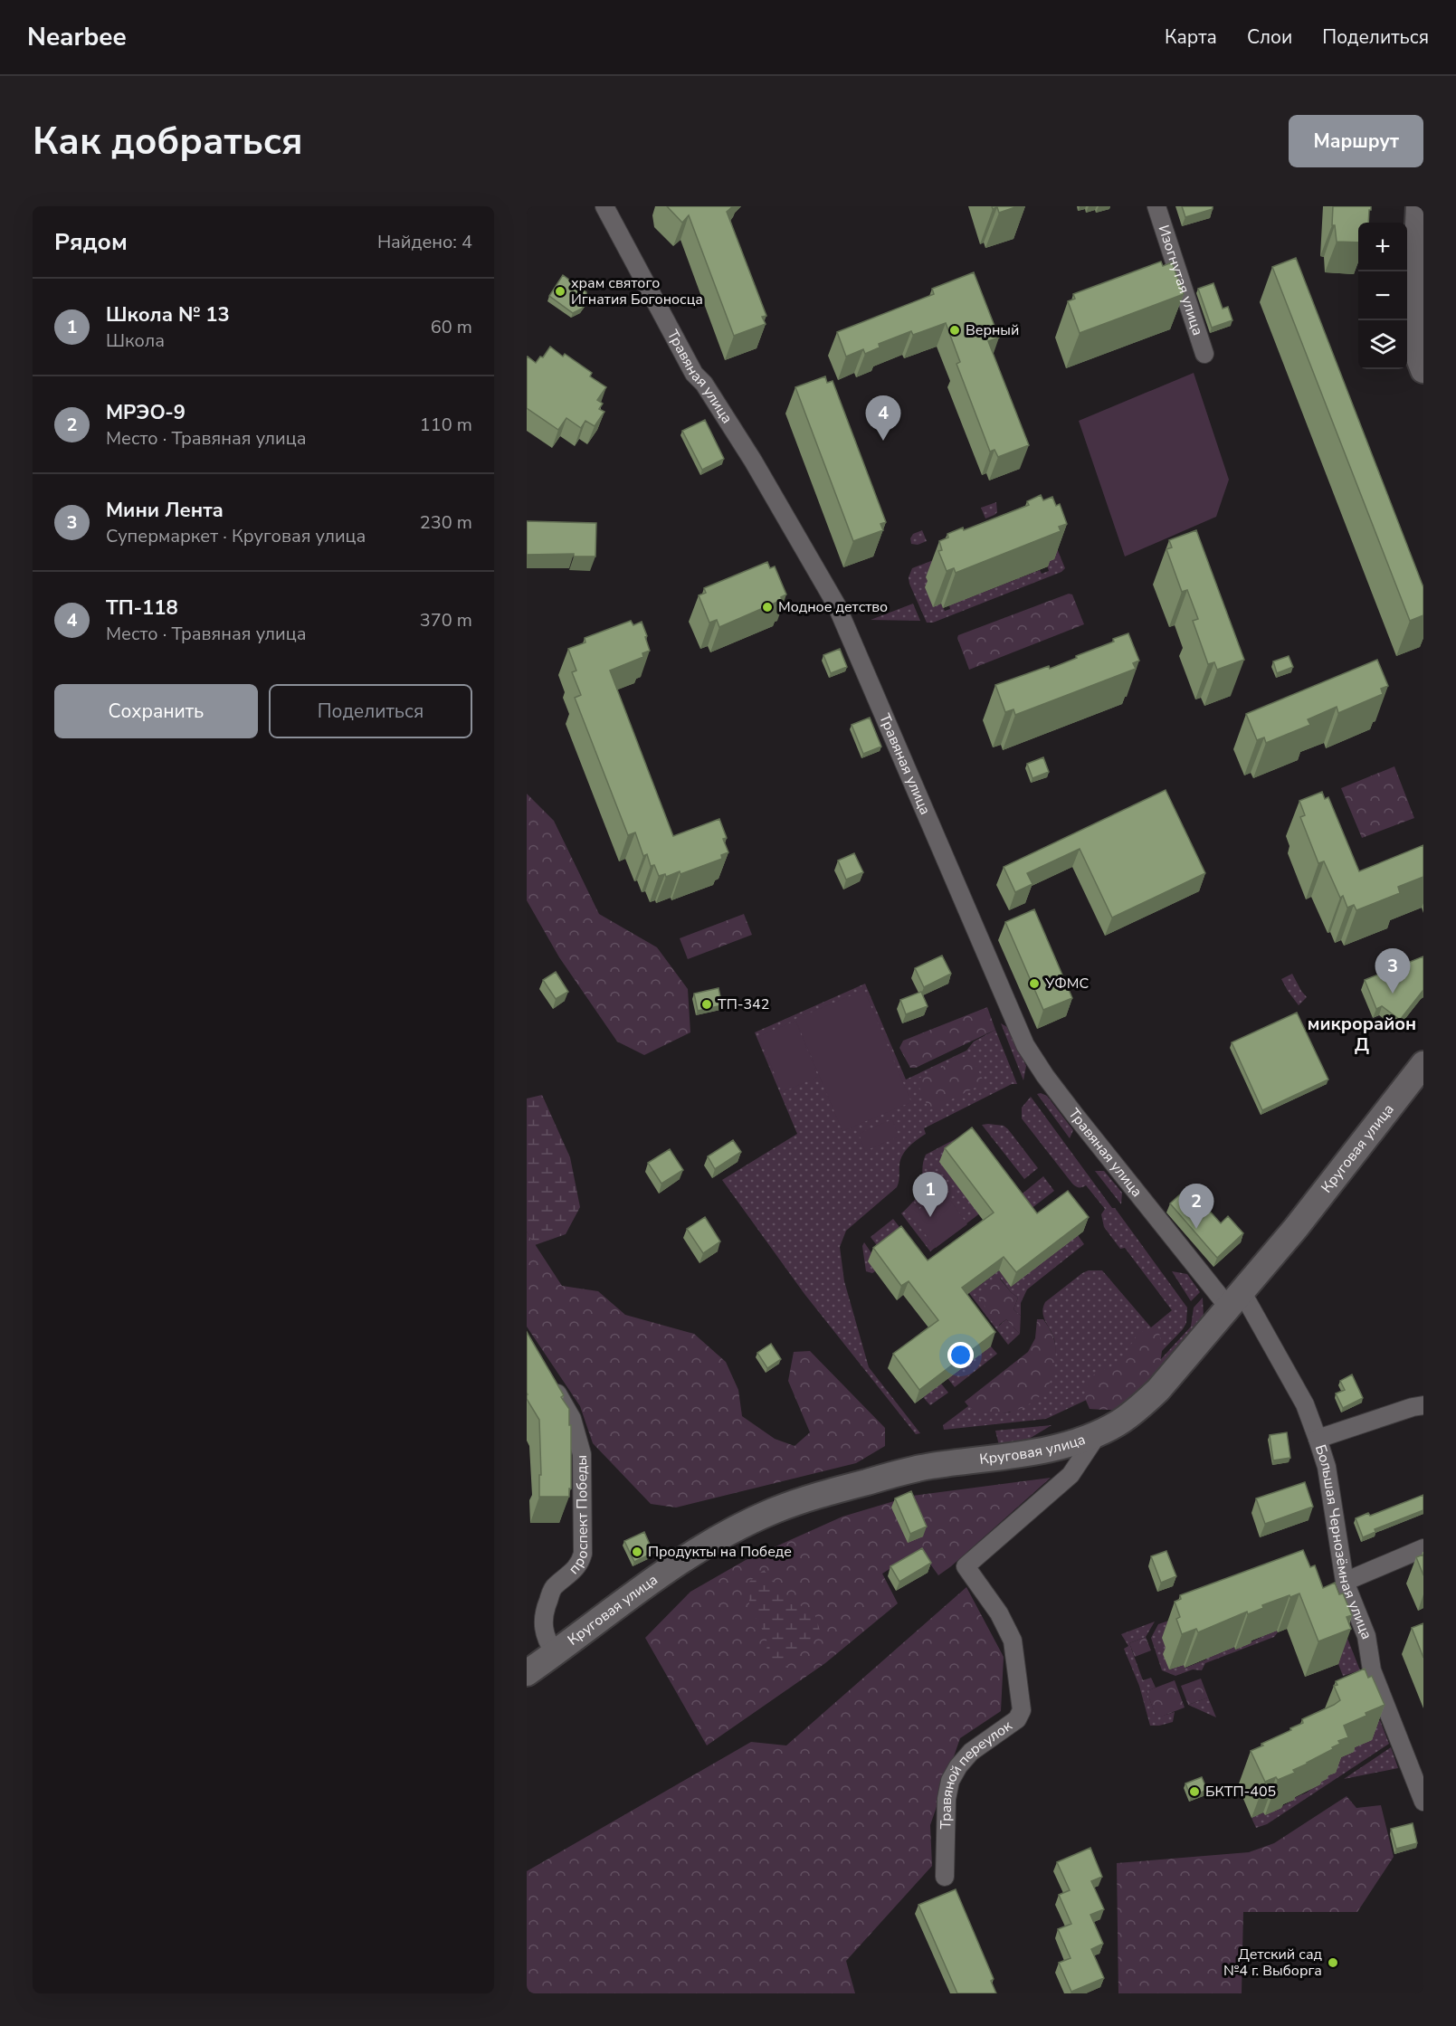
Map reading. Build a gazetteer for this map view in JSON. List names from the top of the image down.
{
  "streets": {
    "street": [
      "Изогнутая улица",
      "Травяная улица",
      "Круговая улица",
      "проспект Победы",
      "Большая Чернозёмная улица",
      "Травяной переулок"
    ]
  },
  "crossings": [
    ["Травяная улица", "Круговая улица"],
    ["Травяная улица", "Большая Чернозёмная улица"],
    ["Круговая улица", "проспект Победы"],
    ["Круговая улица", "Большая Чернозёмная улица"],
    ["Круговая улица", "Травяной переулок"]
  ],
  "districts": ["микрорайон Д"],
  "places": [
    "храм святого Игнатия Богоносца",
    "Верный",
    "Модное детство",
    "УФМС",
    "ТП-342",
    "Продукты на Победе",
    "БКТП-405",
    "Детский сад №4 г. Выборга"
  ],
  "page": {
    "header": "Nearbee",
    "nav": ["Карта", "Слои", "Поделиться"],
    "buttons": [
      "Маршрут",
      ["Сохранить", "Поделиться"]
    ],
    "title": "Как добраться",
    "heading": ["Рядом", "Найдено: 4"],
    "map_buttons": ["+", "−"],
    "list": [
      {
        "mark": "1",
        "name": "Школа № 13",
        "note": "Школа",
        "value": "60 m"
      },
      {
        "mark": "2",
        "name": "МРЭО-9",
        "note": "Место · Травяная улица",
        "value": "110 m"
      },
      {
        "mark": "3",
        "name": "Мини Лента",
        "note": "Супермаркет · Круговая улица",
        "value": "230 m"
      },
      {
        "mark": "4",
        "name": "ТП-118",
        "note": "Место · Травяная улица",
        "value": "370 m"
      }
    ],
    "pins": [
      "4",
      "3",
      "1",
      "2"
    ]
  }
}
